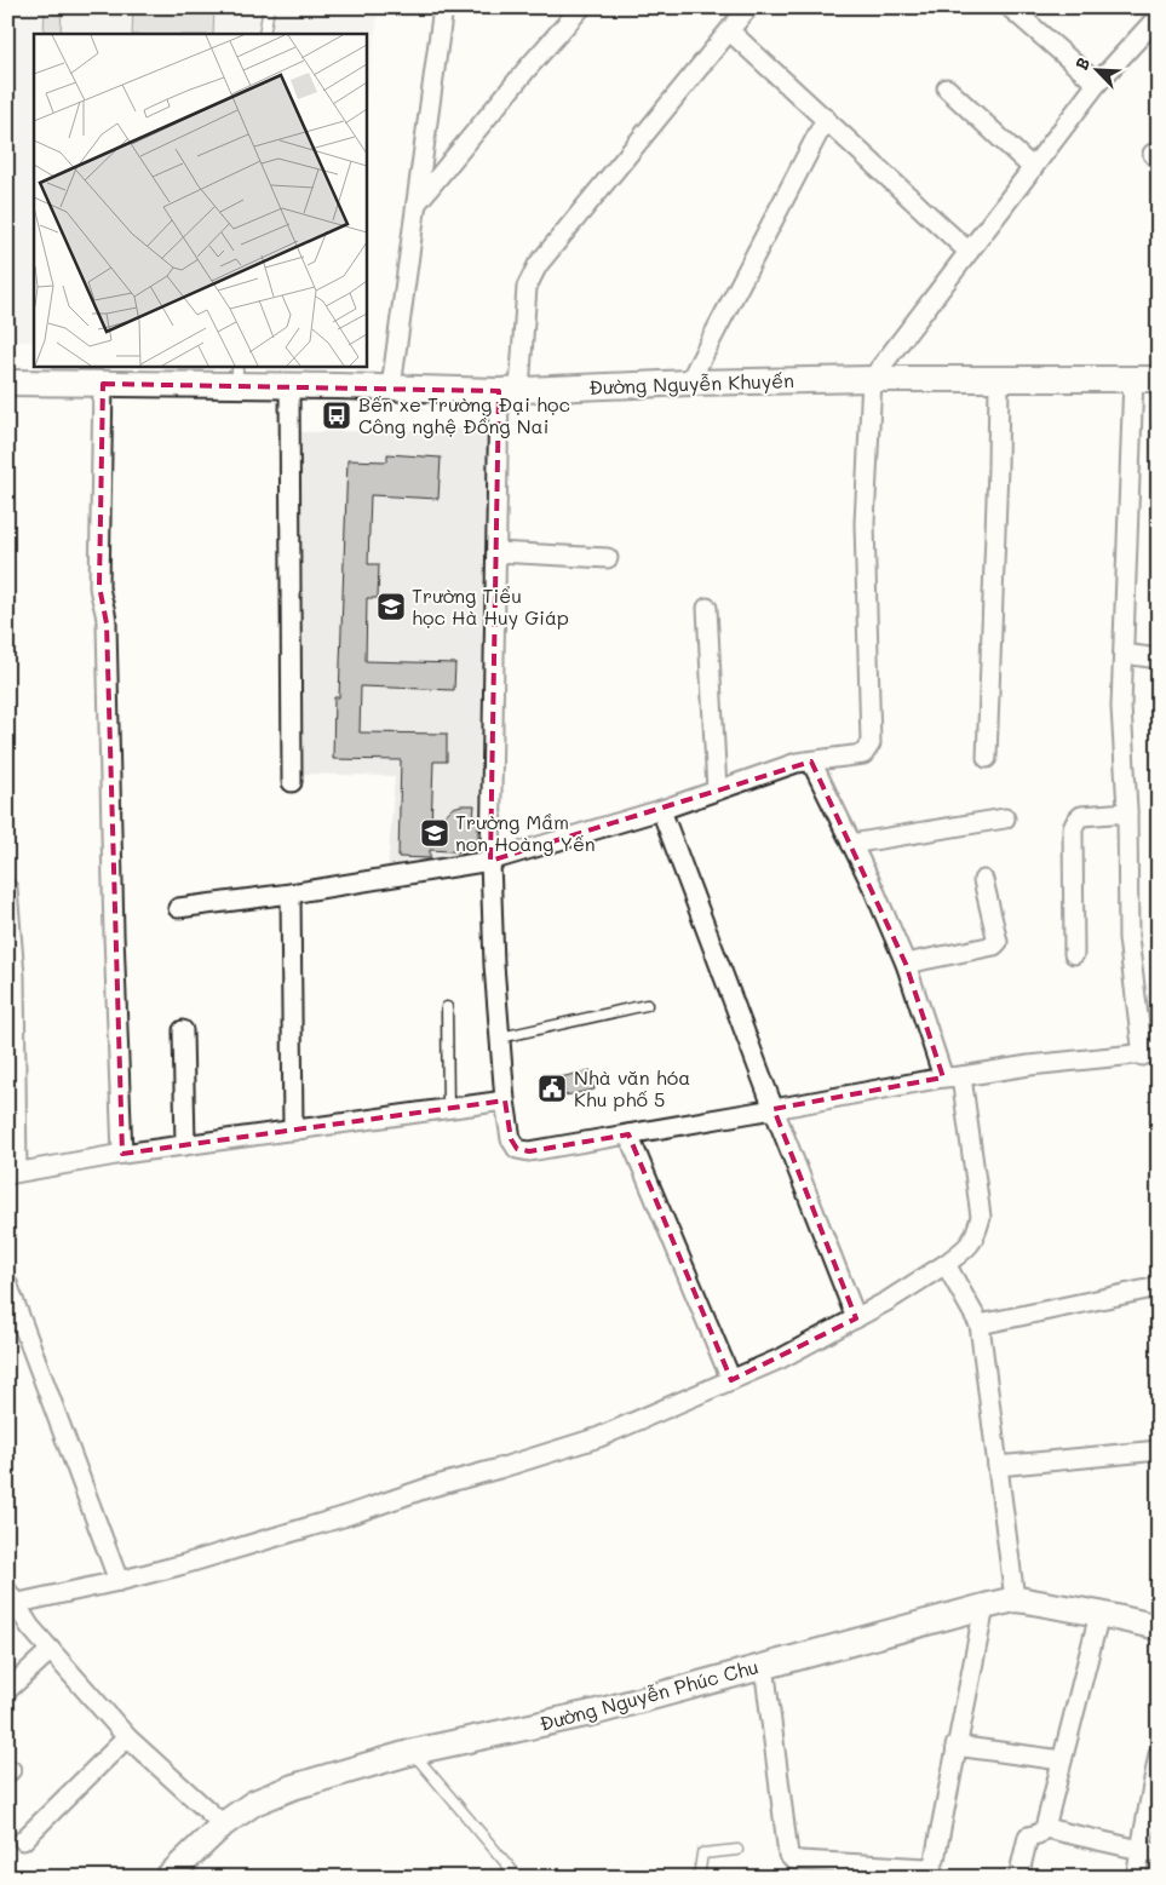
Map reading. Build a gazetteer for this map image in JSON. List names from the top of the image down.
{
  "streets": {
    "street": ["Đường Nguyễn Khuyến", "Đường Nguyễn Phúc Chu"]
  },
  "places": {
    "bus stop": ["Bến xe Trường Đại học Công nghệ Đồng Nai"],
    "school or university": ["Trường Tiểu học Hà Huy Giáp", "Trường Mầm non Hoàng Yến"],
    "public building": ["Nhà văn hóa Khu phố 5"]
  },
  "north": "top left"
}
